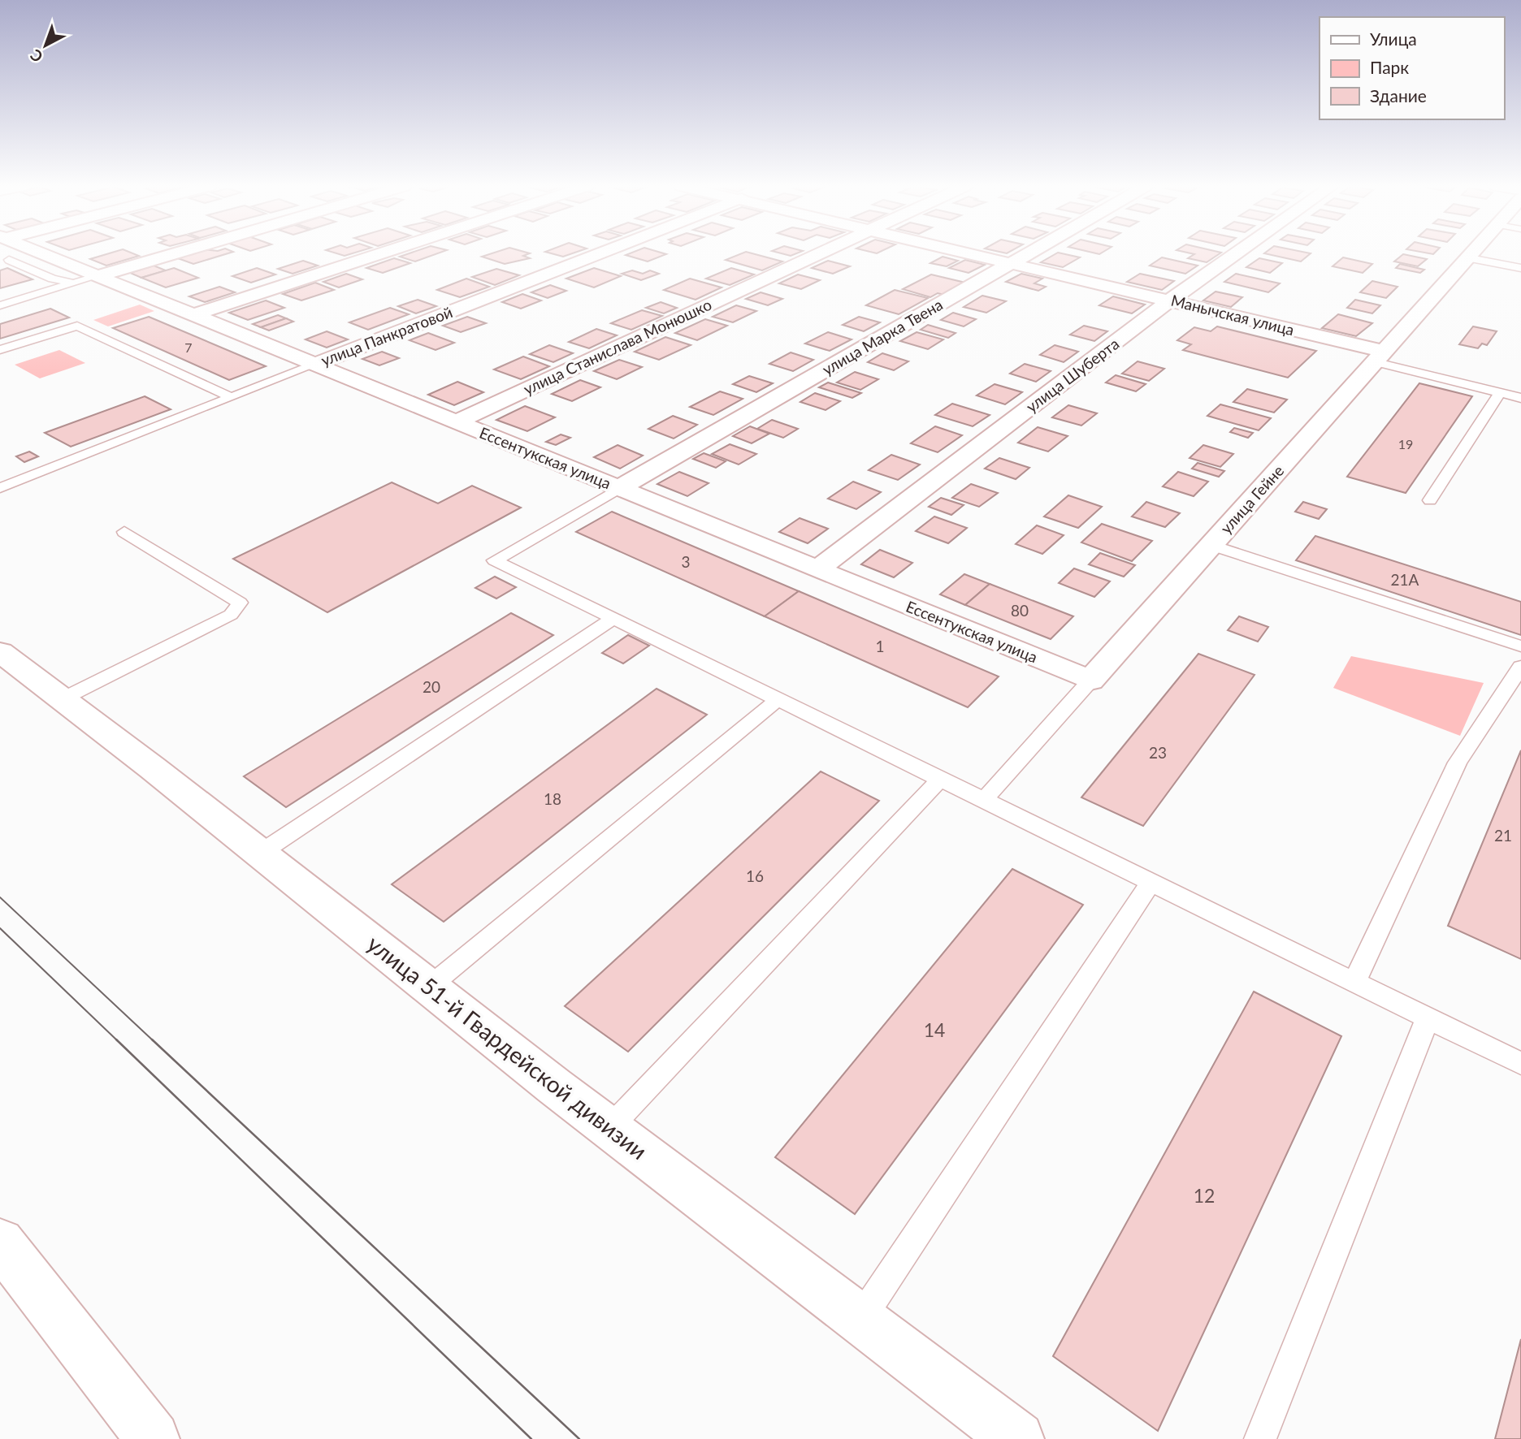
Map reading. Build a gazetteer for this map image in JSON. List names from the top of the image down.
{
  "streets": {
    "street": [
      "Манычская улица",
      "улица Панкратовой",
      "улица Марка Твена",
      "улица Станислава Монюшко",
      "улица Шуберта",
      "Ессентукская улица",
      "улица Гейне",
      "улица 51-й Гвардейской дивизии"
    ]
  },
  "crossings": [
    ["Манычская улица", "улица Марка Твена"],
    ["Манычская улица", "улица Шуберта"],
    ["Манычская улица", "улица Гейне"],
    ["улица Панкратовой", "Ессентукская улица"],
    ["улица Марка Твена", "Ессентукская улица"],
    ["улица Станислава Монюшко", "Ессентукская улица"],
    ["улица Шуберта", "Ессентукская улица"],
    ["Ессентукская улица", "улица Гейне"]
  ],
  "house_numbers": [
    "7",
    "19",
    "3",
    "21А",
    "80",
    "1",
    "20",
    "23",
    "18",
    "21",
    "16",
    "14",
    "12"
  ],
  "legend": ["Улица", "Парк", "Здание"],
  "north": "bottom left"
}
